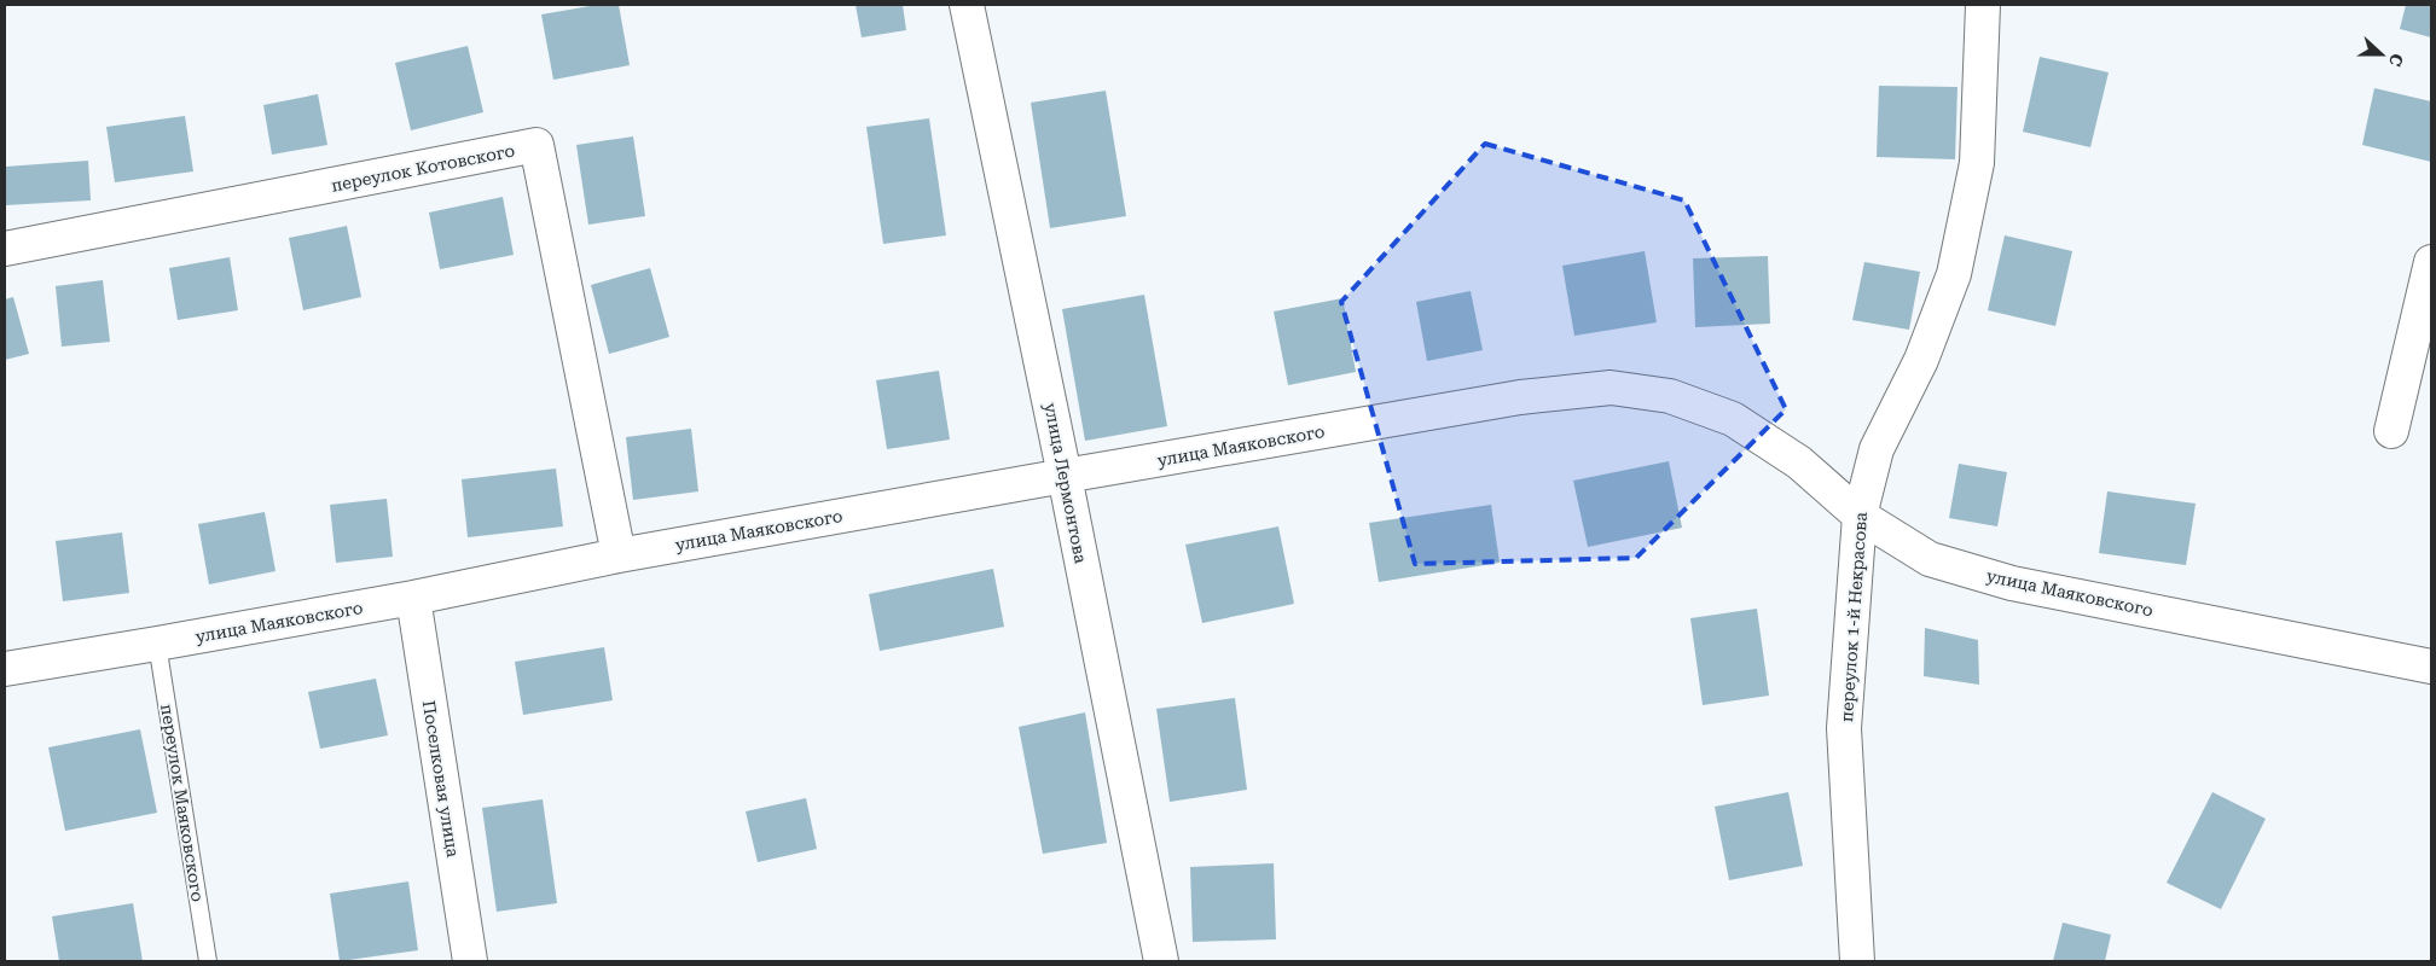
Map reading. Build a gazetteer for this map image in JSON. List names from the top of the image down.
{
  "streets": {
    "street": [
      "переулок Котовского",
      "улица Маяковского",
      "улица Лермонтова",
      "переулок 1-й Некрасова",
      "Поселковая улица"
    ],
    "lane": ["переулок Маяковского"]
  },
  "crossings": [
    ["переулок Котовского", "улица Маяковского"],
    ["улица Маяковского", "улица Лермонтова"],
    ["улица Маяковского", "переулок 1-й Некрасова"],
    ["улица Маяковского", "Поселковая улица"],
    ["улица Маяковского", "переулок Маяковского"]
  ],
  "north": "right"
}
